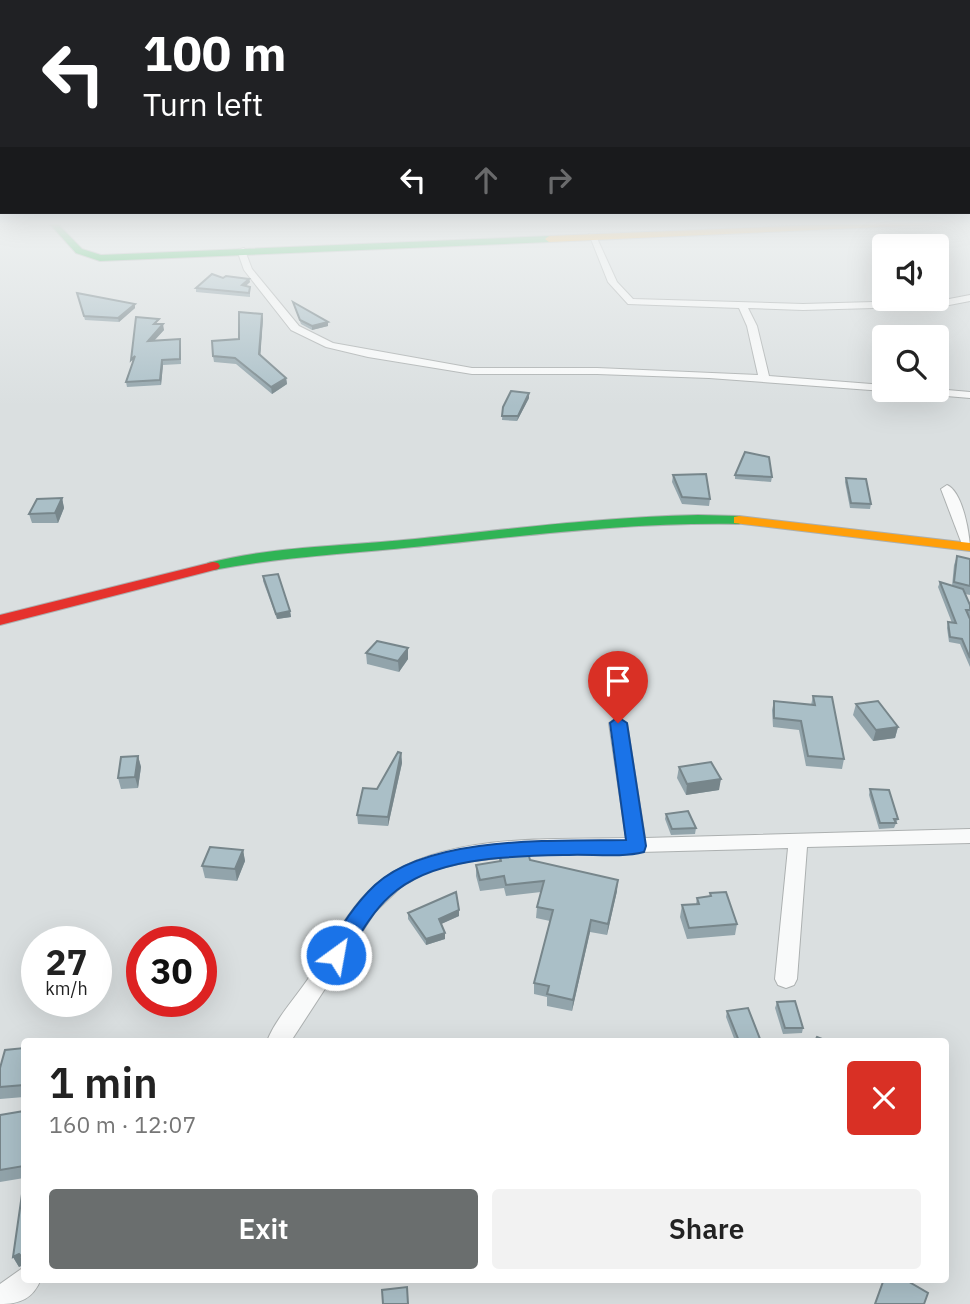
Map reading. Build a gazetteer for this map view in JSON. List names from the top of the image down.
{
  "page": {
    "turn": ["100 m", "Turn left"],
    "speed": "27 km/h",
    "limit": "30",
    "heading": ["1 min", "160 m · 12:07"],
    "buttons": ["Exit", "Share"]
  }
}
